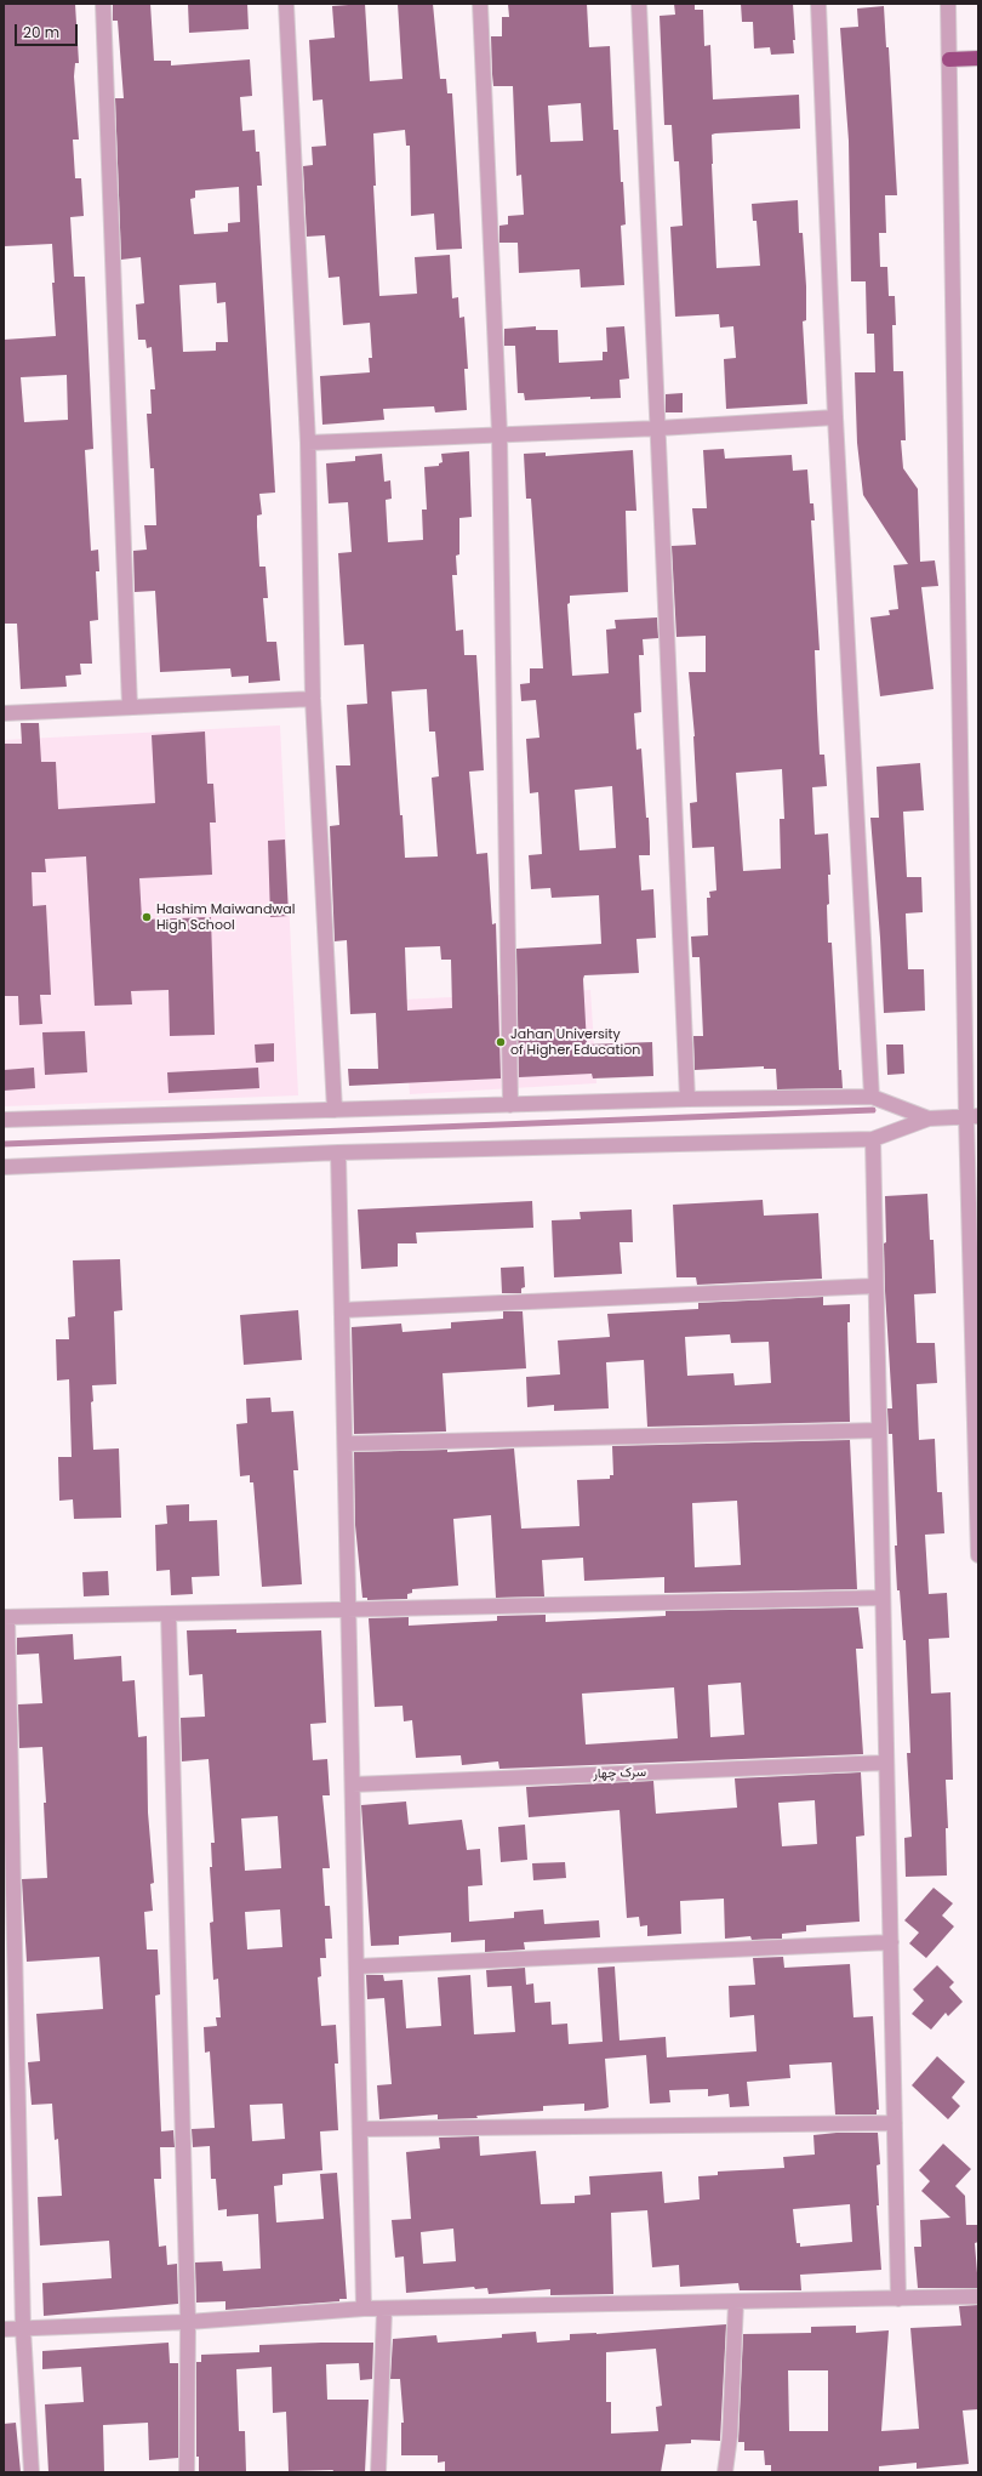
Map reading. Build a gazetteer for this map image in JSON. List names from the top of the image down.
{
  "streets": {
    "street": ["سرک چهار"]
  },
  "places": ["Hashim Maiwandwal High School", "Jahan University of Higher Education"],
  "scale_bar": "20 m"
}
